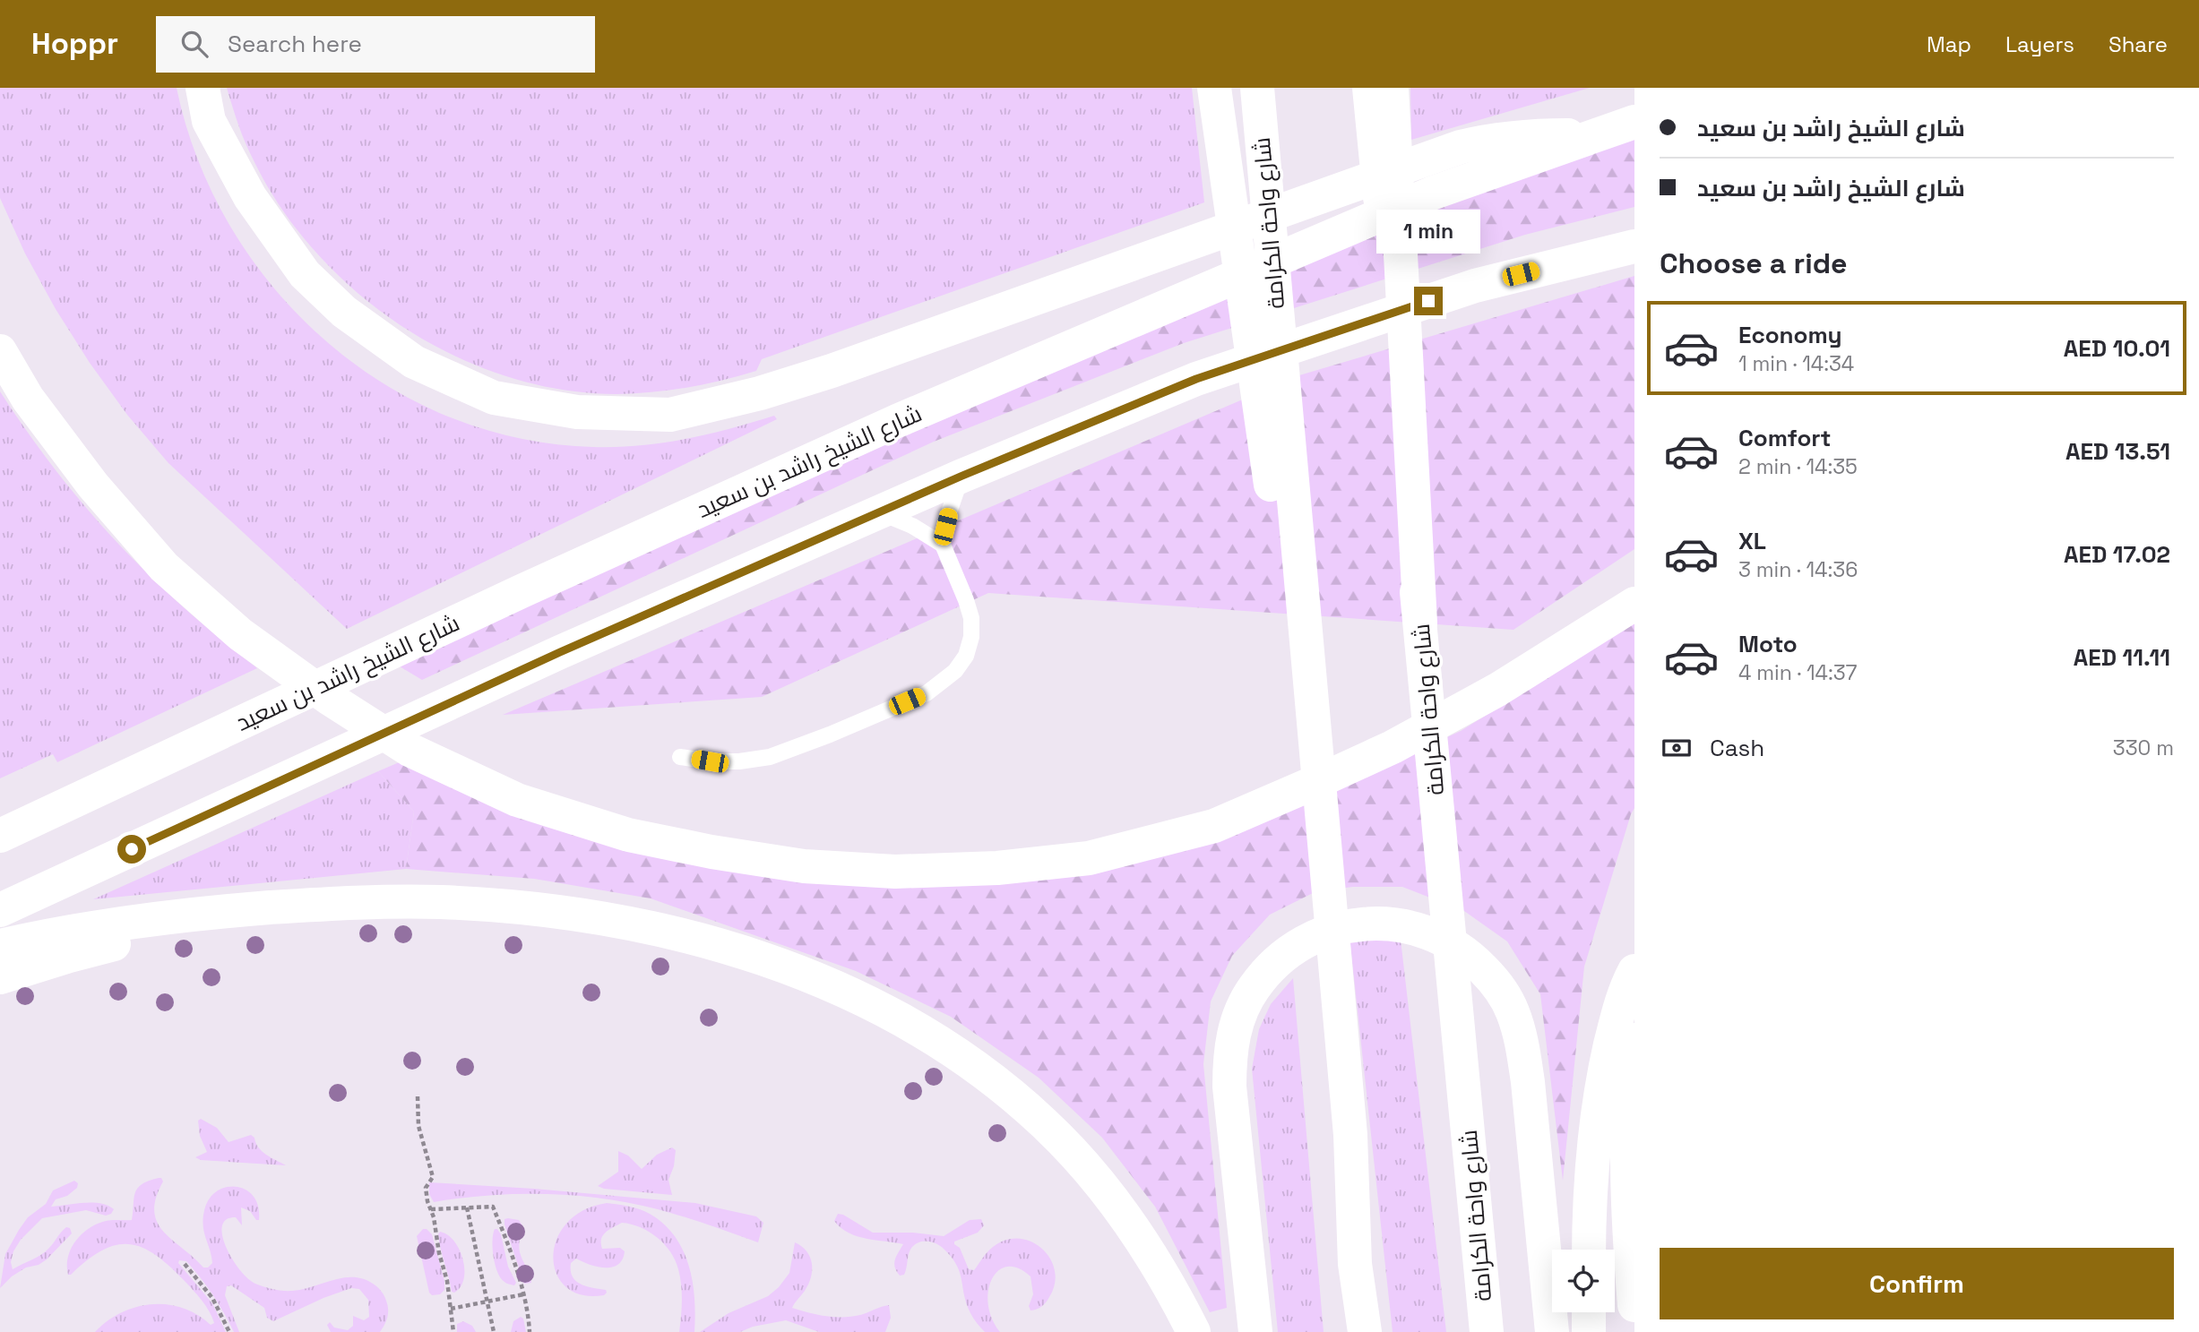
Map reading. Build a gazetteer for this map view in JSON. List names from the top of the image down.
{
  "streets": {
    "main road": ["شارع واحة الكرامة", "شارع الشيخ راشد بن سعيد"]
  },
  "page": {
    "header": "Hoppr",
    "search": "Search here",
    "nav": ["Map", "Layers", "Share"],
    "banner": ["شارع الشيخ راشد بن سعيد", "شارع الشيخ راشد بن سعيد"],
    "bubble": "1 min",
    "heading": "Choose a ride",
    "list": [
      {
        "name": "Economy",
        "note": "1 min · 14:34",
        "value": "AED 10.01"
      },
      {
        "name": "Comfort",
        "note": "2 min · 14:35",
        "value": "AED 13.51"
      },
      {
        "name": "XL",
        "note": "3 min · 14:36",
        "value": "AED 17.02"
      },
      {
        "name": "Moto",
        "note": "4 min · 14:37",
        "value": "AED 11.11"
      }
    ],
    "pay": ["Cash", "330 m"],
    "buttons": "Confirm"
  }
}
